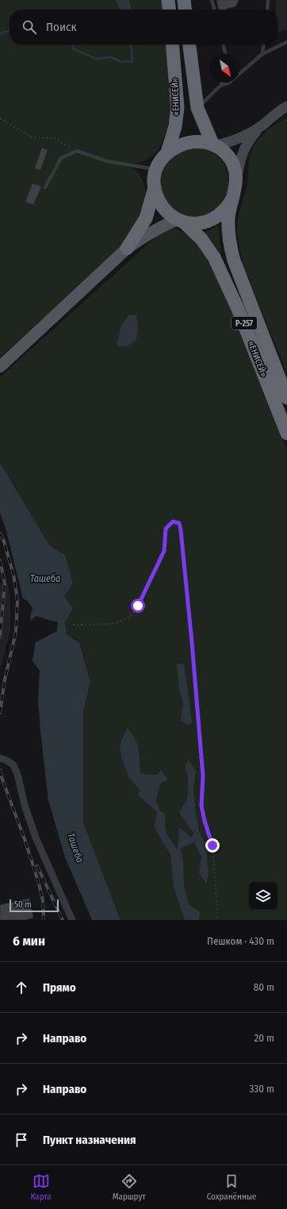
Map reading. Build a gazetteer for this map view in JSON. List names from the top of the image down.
{
  "streets": {
    "highway": ["«ЕНИСЕЙ»", "Р-257"]
  },
  "water": ["Ташеба"],
  "scale_bar": "50 m",
  "north": "bottom right",
  "page": {
    "search": "Поиск",
    "scale": "50 m",
    "heading": ["6 мин", "Пешком · 430 m"],
    "list": [
      ["Прямо", "80 m"],
      ["Направо", "20 m"],
      ["Направо", "330 m"],
      "Пункт назначения"
    ],
    "nav": ["Карта", "Маршрут", "Сохранённые"]
  }
}
